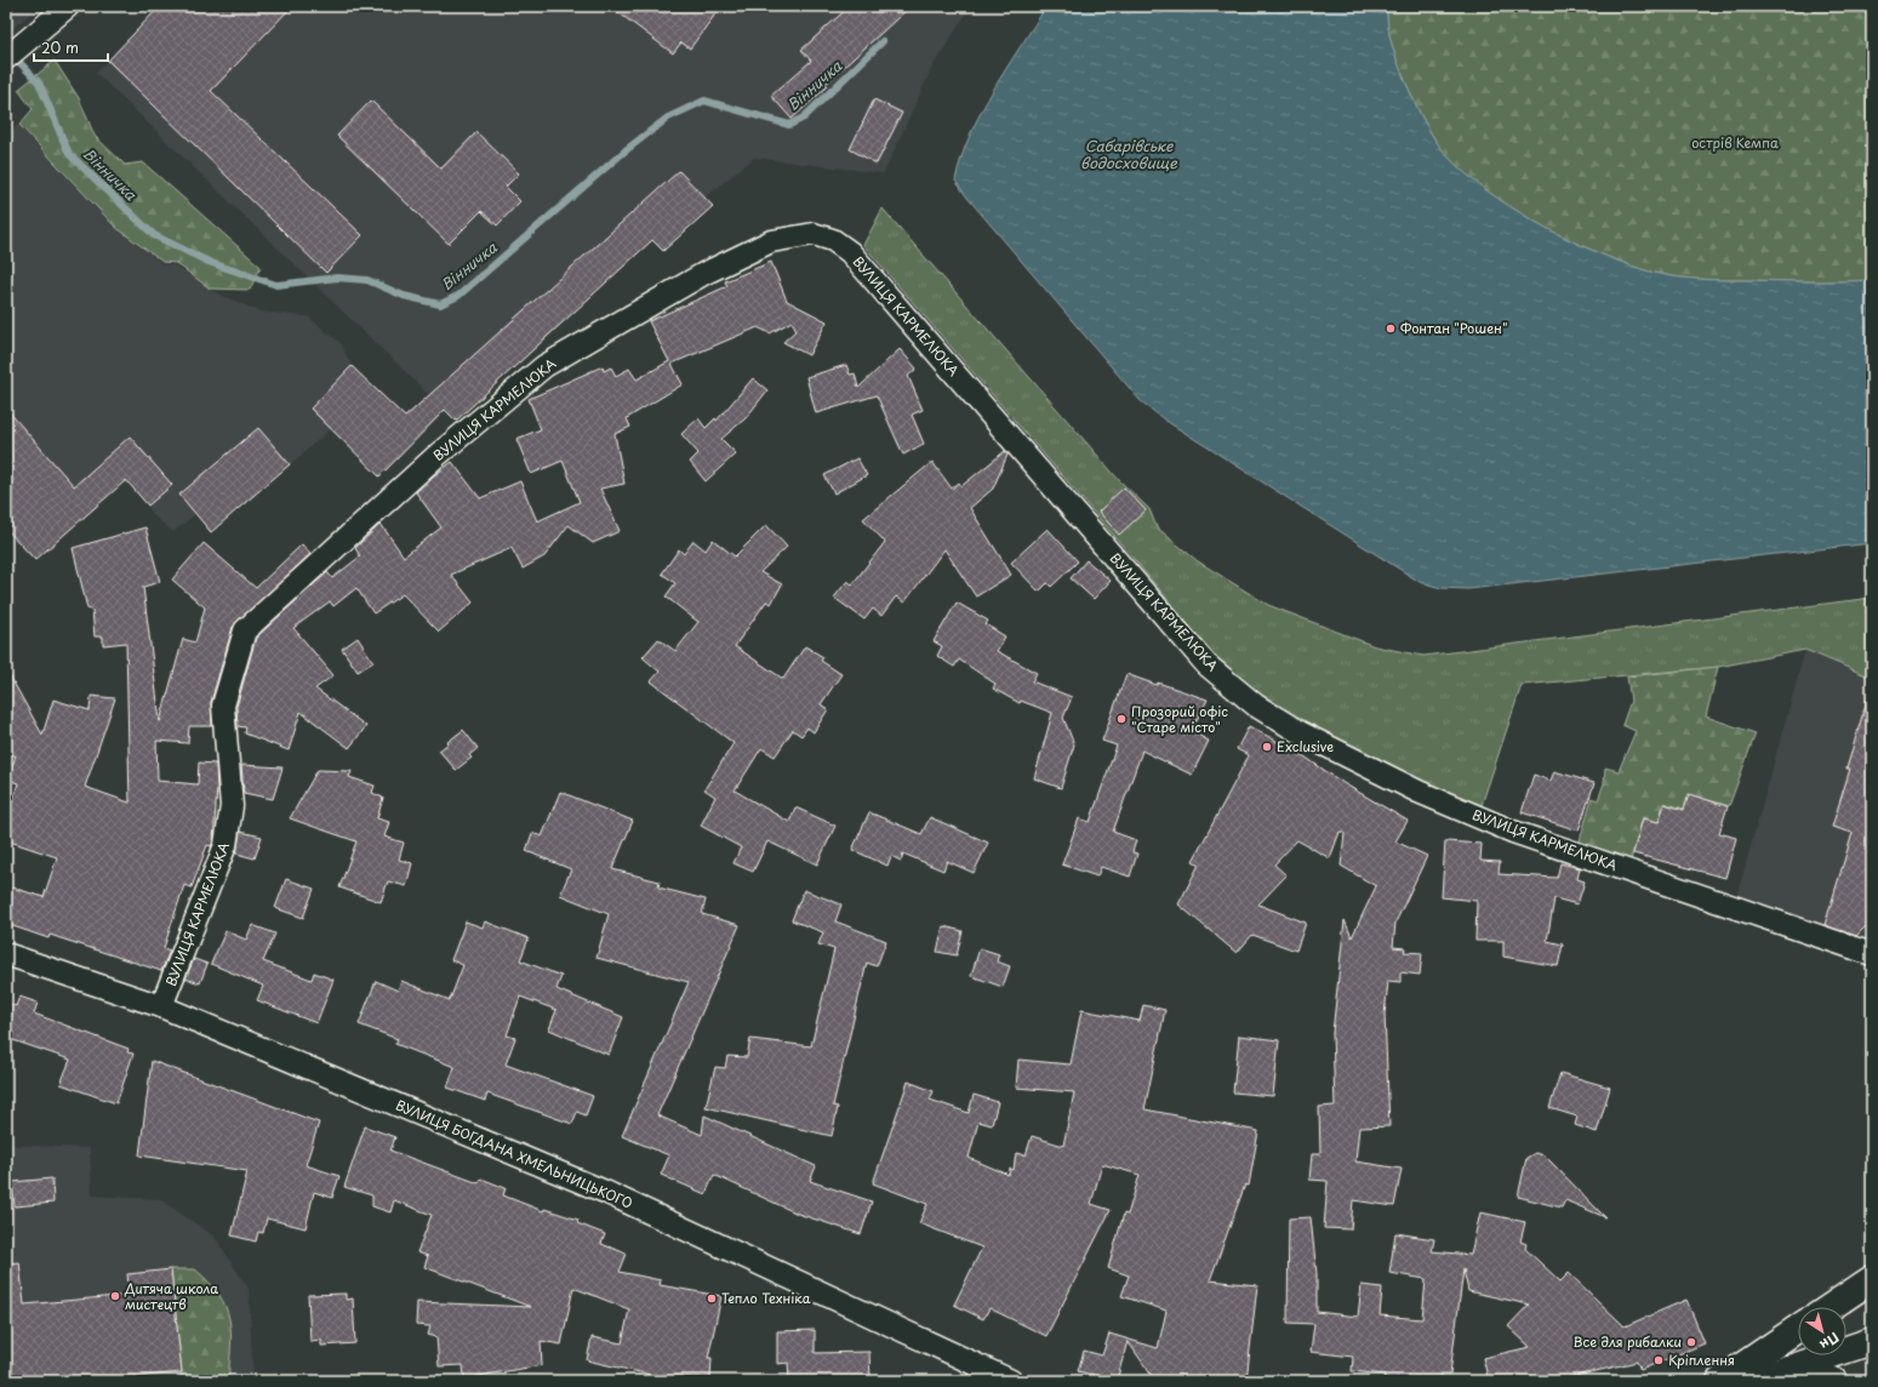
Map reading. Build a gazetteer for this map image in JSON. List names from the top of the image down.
{
  "streets": {
    "street": ["ВУЛИЦЯ КАРМЕЛЮКА", "ВУЛИЦЯ БОГДАНА ХМЕЛЬНИЦЬКОГО"]
  },
  "crossings": [
    ["ВУЛИЦЯ КАРМЕЛЮКА", "ВУЛИЦЯ БОГДАНА ХМЕЛЬНИЦЬКОГО"]
  ],
  "water": ["Вінничка", "Сабарівське водосховище"],
  "parks": ["острів Кемпа"],
  "places": [
    "Фонтан \"Рошен\"",
    "Прозорий офіс \"Старе місто\"",
    "Exclusive",
    "Дитяча школа мистецтв",
    "Тепло Техніка",
    "Все для рибалки",
    "Кріплення"
  ],
  "scale_bar": "20 m",
  "north": "bottom right"
}
